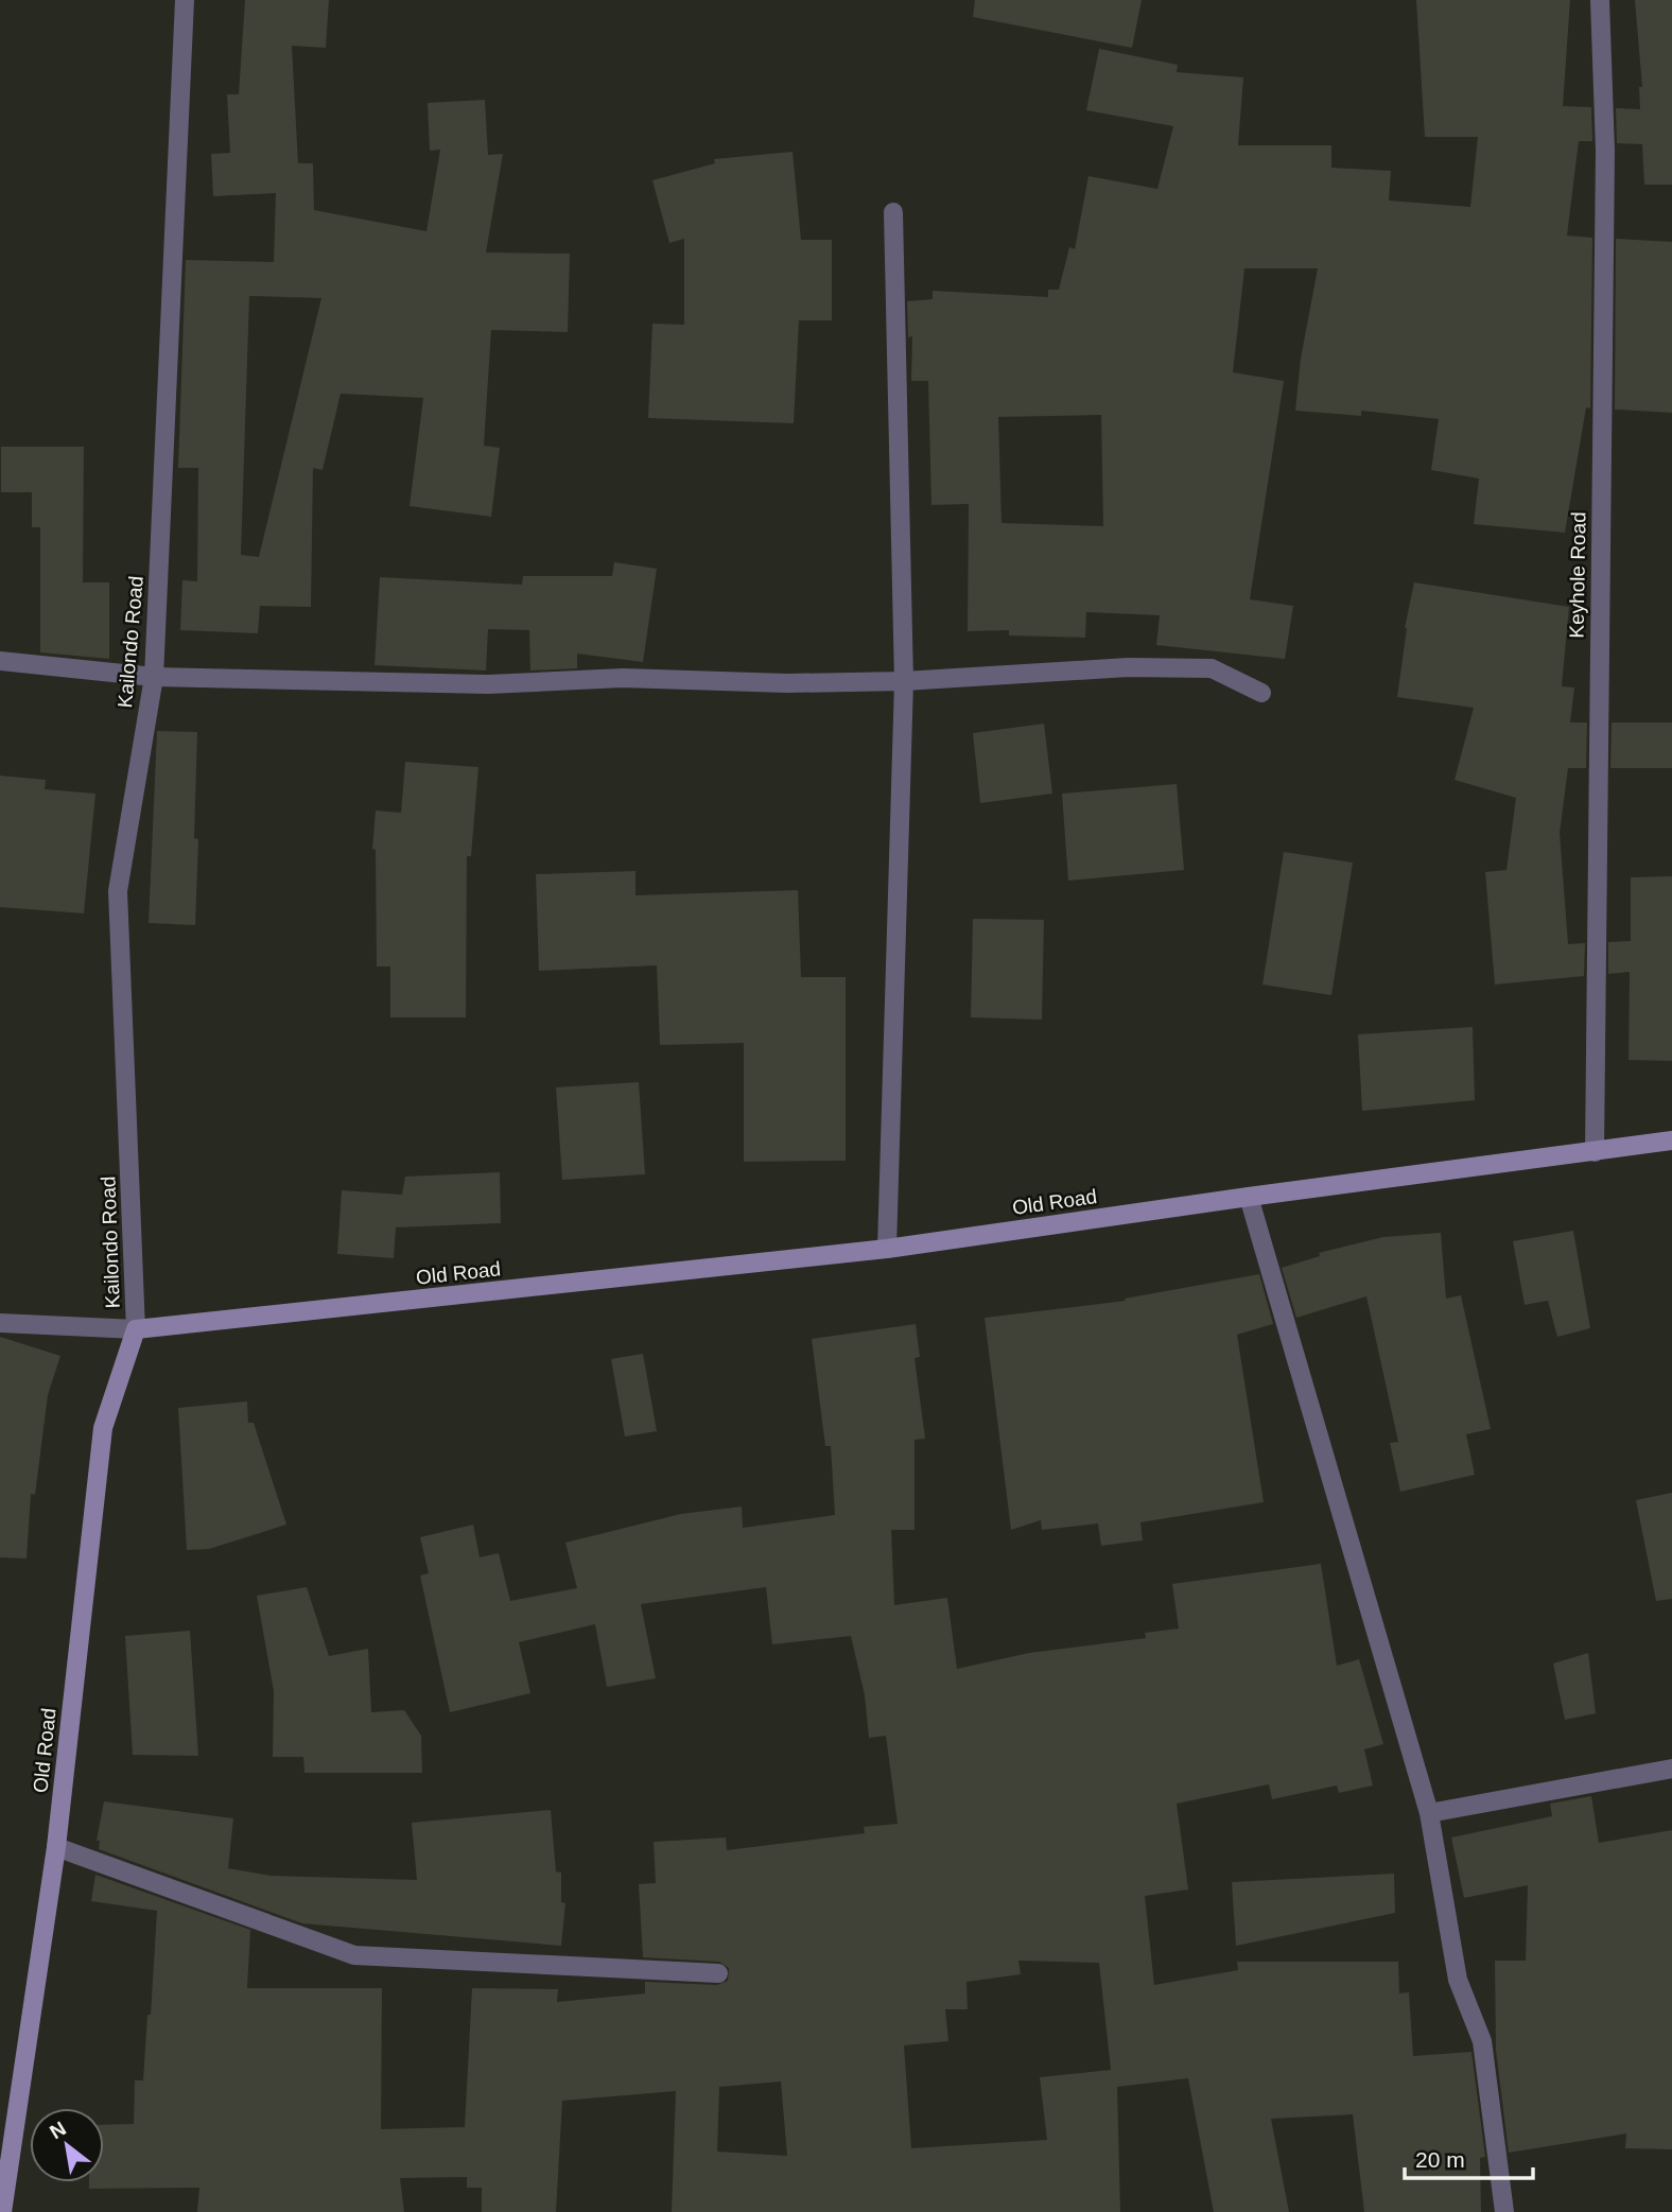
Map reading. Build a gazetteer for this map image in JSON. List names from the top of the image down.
{
  "streets": {
    "street": ["Keyhole Road", "Kailondo Road", "Old Road"]
  },
  "crossings": [
    ["Keyhole Road", "Old Road"],
    ["Kailondo Road", "Old Road"]
  ],
  "scale_bar": "20 m",
  "north": "top left"
}
